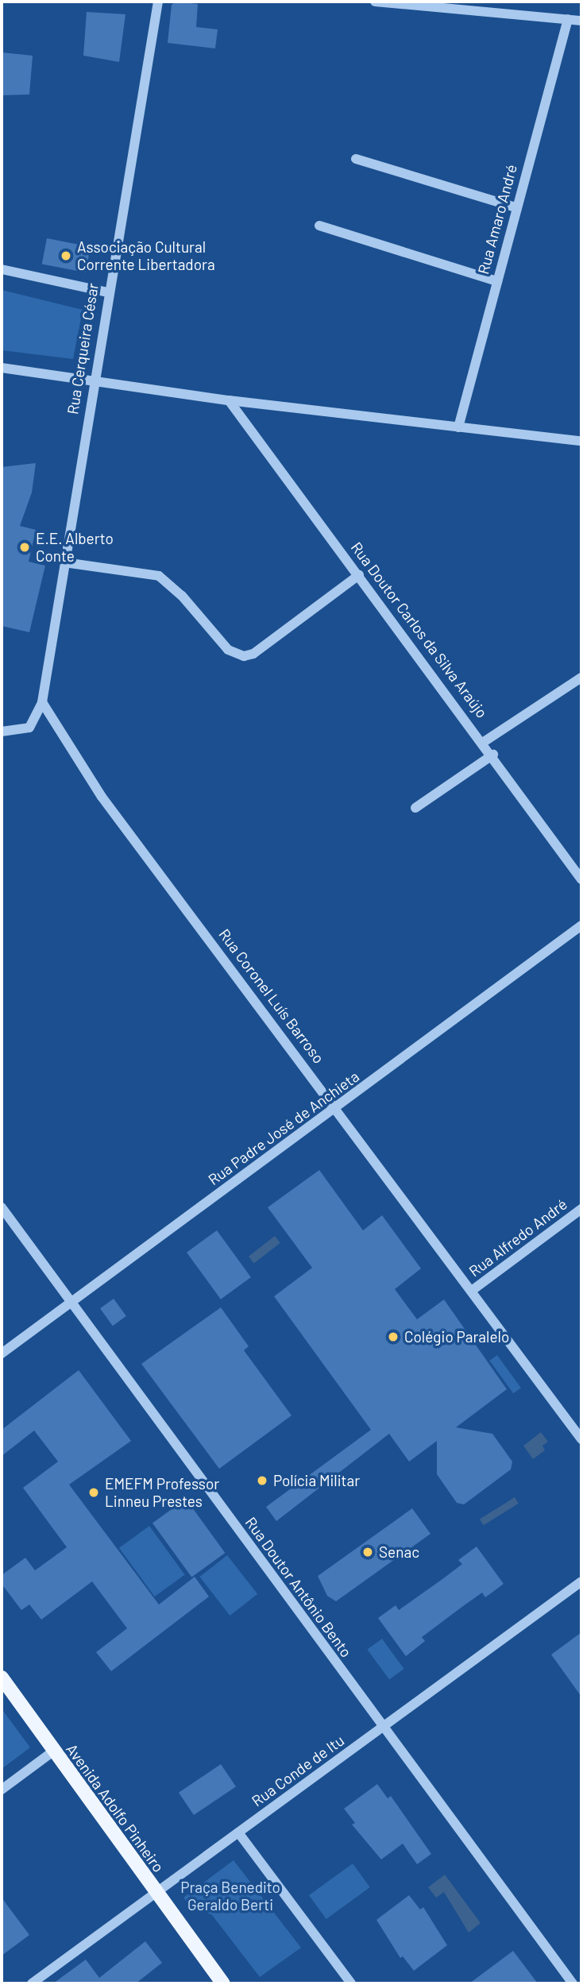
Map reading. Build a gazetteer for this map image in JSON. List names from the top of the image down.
{
  "streets": {
    "main road": ["Avenida Adolfo Pinheiro"],
    "street": [
      "Rua Amaro André",
      "Rua Cerqueira César",
      "Rua Doutor Carlos da Silva Araújo",
      "Rua Coronel Luís Barroso",
      "Rua Padre José de Anchieta",
      "Rua Alfredo André",
      "Rua Doutor Antônio Bento",
      "Rua Conde de Itu"
    ]
  },
  "crossings": [
    ["Rua Cerqueira César", "Rua Coronel Luís Barroso"],
    ["Rua Coronel Luís Barroso", "Rua Padre José de Anchieta"],
    ["Rua Coronel Luís Barroso", "Rua Alfredo André"],
    ["Rua Padre José de Anchieta", "Rua Doutor Antônio Bento"],
    ["Rua Doutor Antônio Bento", "Rua Conde de Itu"],
    ["Rua Conde de Itu", "Avenida Adolfo Pinheiro"]
  ],
  "parks": ["Praça Benedito Geraldo Berti"],
  "places": [
    "Associação Cultural Corrente Libertadora",
    "E.E. Alberto Conte",
    "Colégio Paralelo",
    "Polícia Militar",
    "EMEFM Professor Linneu Prestes",
    "Senac"
  ]
}
